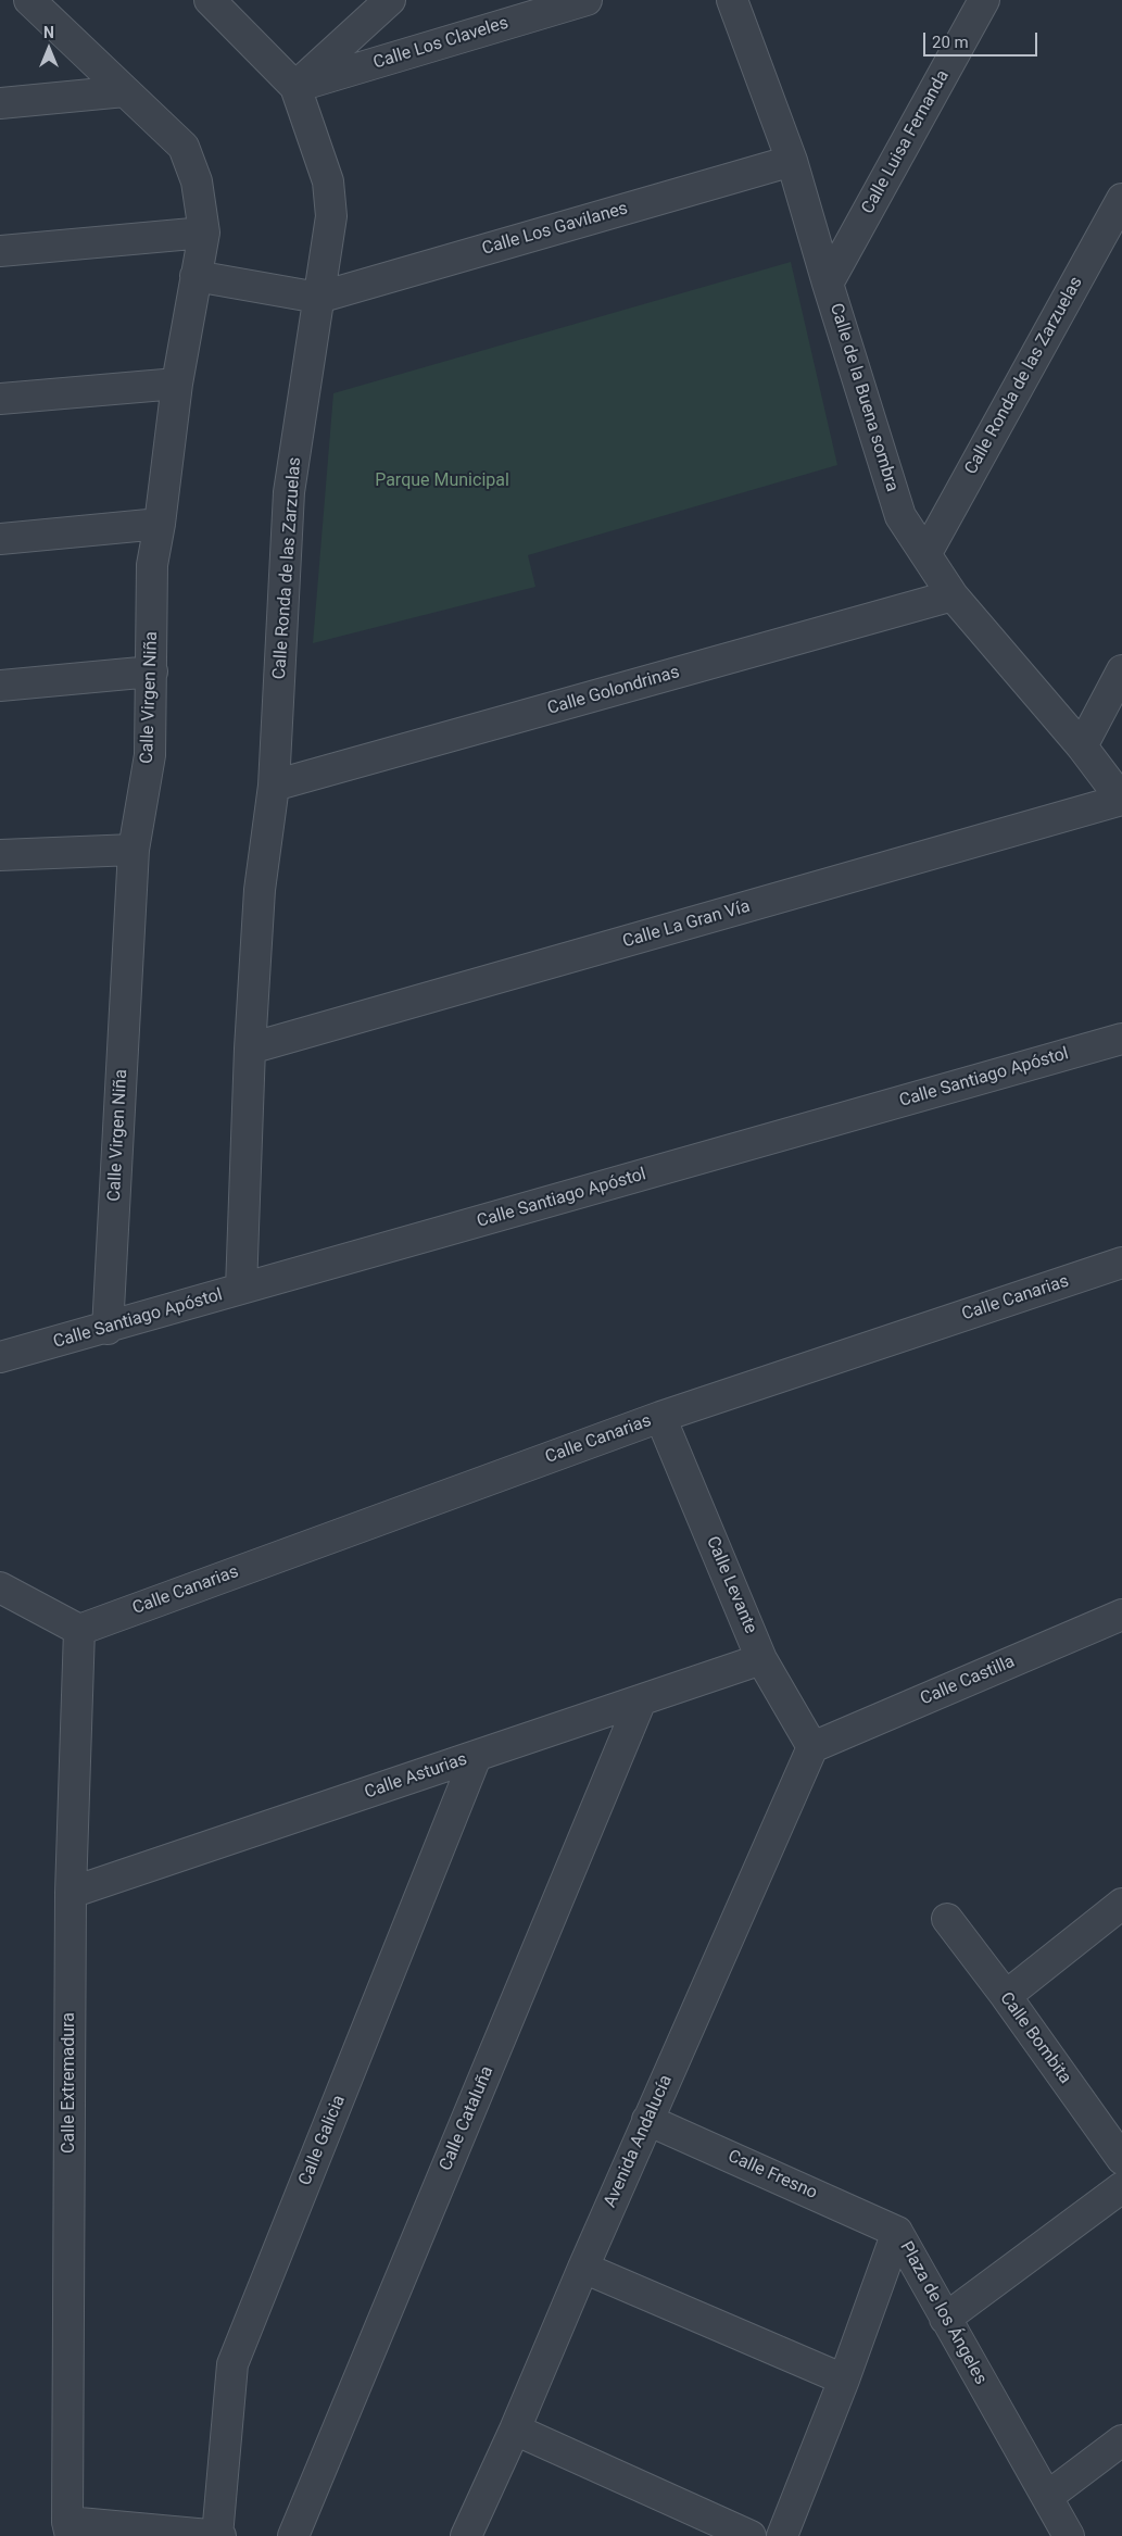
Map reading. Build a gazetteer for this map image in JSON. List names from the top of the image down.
{
  "streets": {
    "street": [
      "Calle Los Claveles",
      "Calle Luisa Fernanda",
      "Calle Los Gavilanes",
      "Calle Ronda de las Zarzuelas",
      "Calle de la Buena sombra",
      "Calle Golondrinas",
      "Calle Virgen Niña",
      "Calle La Gran Vía",
      "Calle Santiago Apóstol",
      "Calle Canarias",
      "Calle Levante",
      "Calle Castilla",
      "Calle Asturias",
      "Calle Bombita",
      "Calle Extremadura",
      "Calle Cataluña",
      "Calle Galicia",
      "Avenida Andalucía",
      "Calle Fresno",
      "Plaza de los Ángeles"
    ]
  },
  "crossings": [
    ["Calle Los Claveles", "Calle Ronda de las Zarzuelas"],
    ["Calle Luisa Fernanda", "Calle de la Buena sombra"],
    ["Calle Los Gavilanes", "Calle Ronda de las Zarzuelas"],
    ["Calle Los Gavilanes", "Calle de la Buena sombra"],
    ["Calle Ronda de las Zarzuelas", "Calle de la Buena sombra"],
    ["Calle Ronda de las Zarzuelas", "Calle Golondrinas"],
    ["Calle Ronda de las Zarzuelas", "Calle La Gran Vía"],
    ["Calle de la Buena sombra", "Calle Golondrinas"],
    ["Calle de la Buena sombra", "Calle La Gran Vía"],
    ["Calle Virgen Niña", "Calle Santiago Apóstol"],
    ["Calle Canarias", "Calle Levante"],
    ["Calle Canarias", "Calle Extremadura"],
    ["Calle Levante", "Calle Castilla"],
    ["Calle Levante", "Calle Asturias"],
    ["Calle Levante", "Avenida Andalucía"],
    ["Calle Castilla", "Avenida Andalucía"],
    ["Calle Asturias", "Calle Extremadura"],
    ["Calle Asturias", "Calle Cataluña"],
    ["Calle Asturias", "Calle Galicia"],
    ["Avenida Andalucía", "Calle Fresno"],
    ["Calle Fresno", "Plaza de los Ángeles"]
  ],
  "parks": ["Parque Municipal"],
  "scale_bar": "20 m",
  "north": "top"
}
